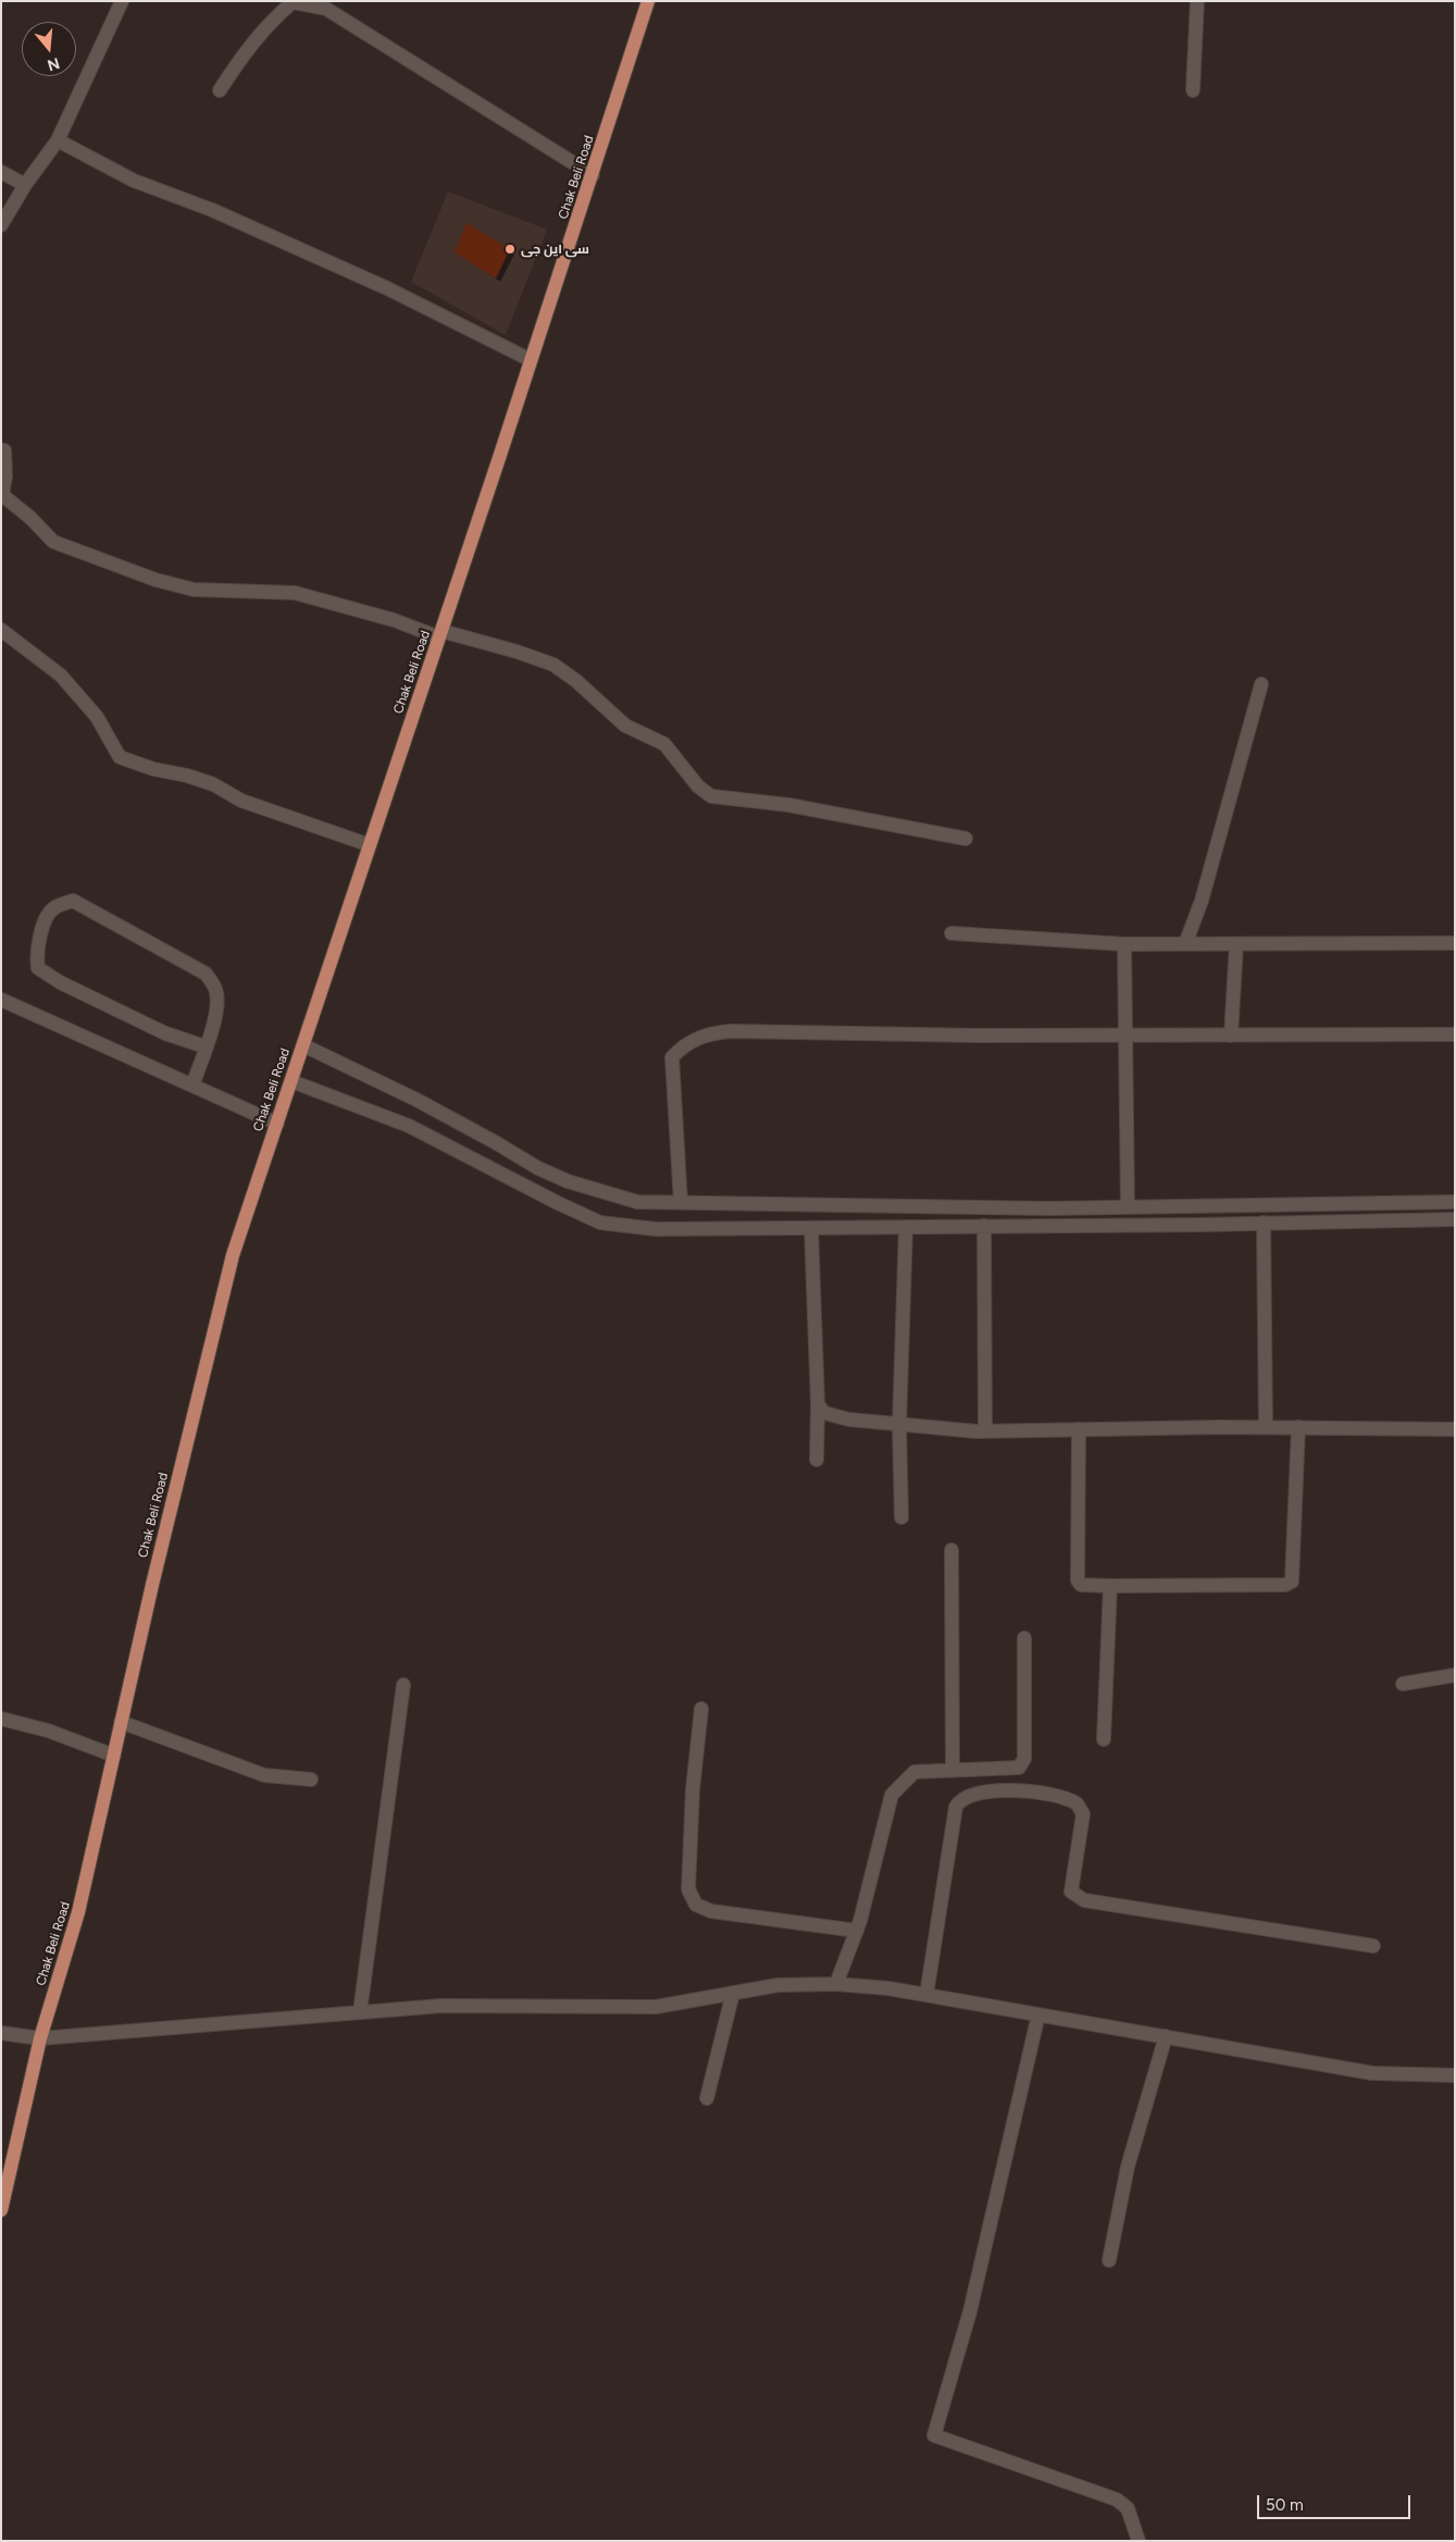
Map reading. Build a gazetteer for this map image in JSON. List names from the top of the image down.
{
  "streets": {
    "main road": ["Chak Beli Road"]
  },
  "places": ["سی این جی"],
  "scale_bar": "50 m",
  "north": "bottom"
}
